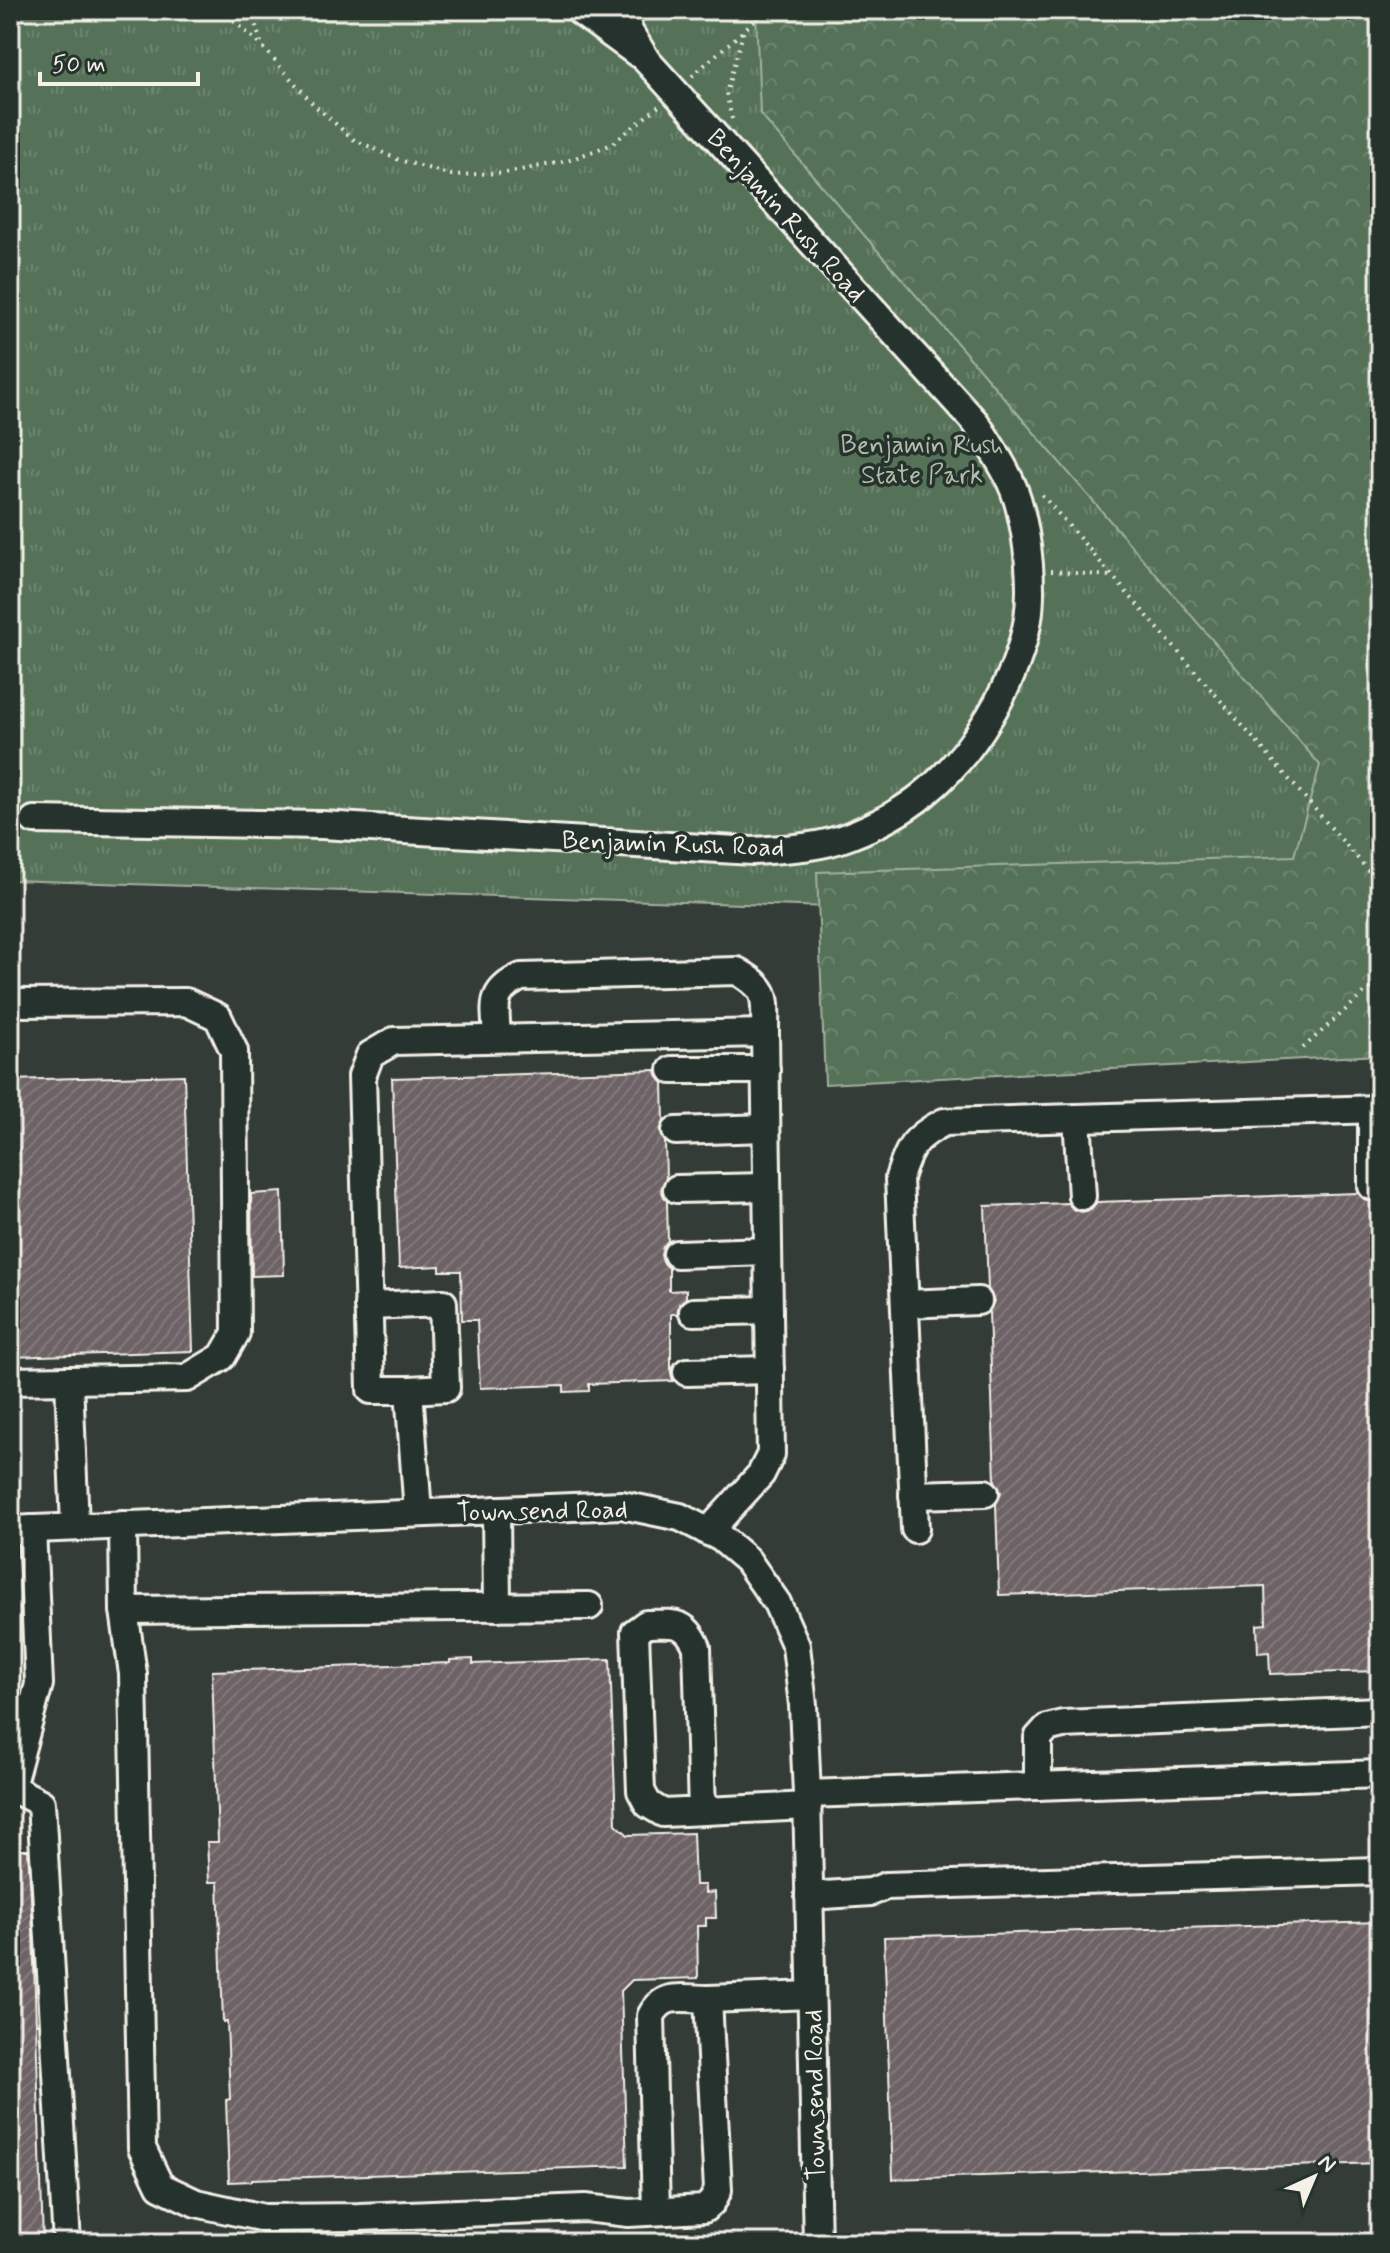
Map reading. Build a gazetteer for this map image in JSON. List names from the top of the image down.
{
  "streets": {
    "street": ["Benjamin Rush Road", "Townsend Road"]
  },
  "parks": ["Benjamin Rush State Park"],
  "scale_bar": "50 m",
  "north": "top right"
}
